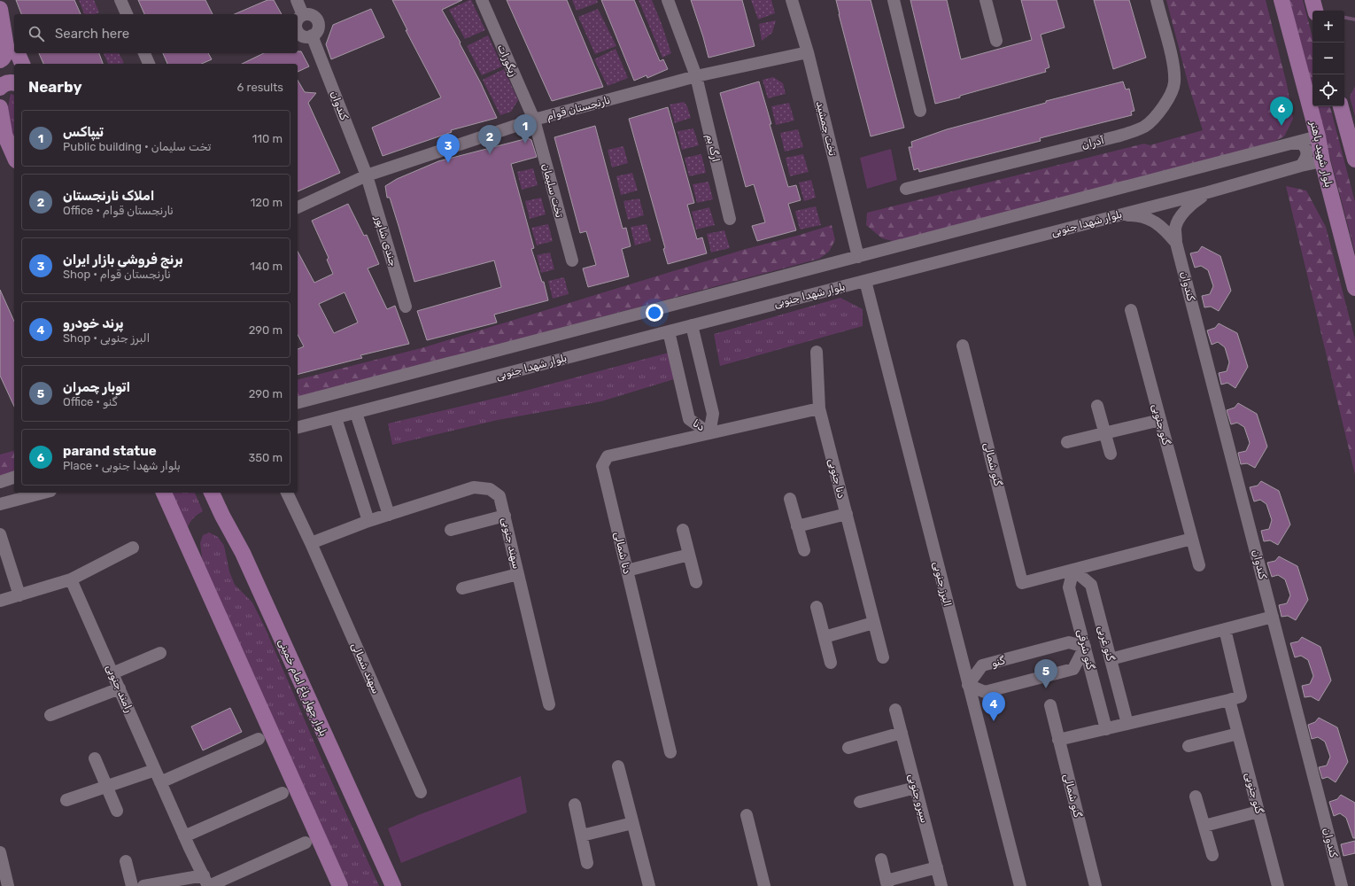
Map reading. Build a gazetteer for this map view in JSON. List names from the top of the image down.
{
  "streets": {
    "main road": ["بلوار شهید باهنر", "بلوار چهار باغ امام خمینی"],
    "street": [
      "زیگورات",
      "کندوان",
      "نارنجستان قوام",
      "تخت جمشید",
      "آدران",
      "ارگ بم",
      "تخت سلیمان",
      "بلوار شهدا جنوبی",
      "جندی شاپور",
      "گنو جنوبی",
      "دنا",
      "گنو شمالی",
      "دنا جنوبی",
      "سهند جنوبی",
      "دنا شمالی",
      "البرز جنوبی",
      "گنو غربی",
      "گنو شرقی",
      "گنو",
      "سهند شمالی",
      "رامند جنوبی",
      "سیرو جنوبی"
    ]
  },
  "crossings": [
    ["زیگورات", "نارنجستان قوام"],
    ["زیگورات", "تخت سلیمان"],
    ["کندوان", "نارنجستان قوام"],
    ["کندوان", "جندی شاپور"],
    ["نارنجستان قوام", "تخت جمشید"],
    ["نارنجستان قوام", "ارگ بم"],
    ["نارنجستان قوام", "تخت سلیمان"],
    ["نارنجستان قوام", "جندی شاپور"],
    ["بلوار شهید باهنر", "بلوار شهدا جنوبی"],
    ["بلوار شهدا جنوبی", "دنا"],
    ["بلوار شهدا جنوبی", "البرز جنوبی"],
    ["دنا", "دنا شمالی"],
    ["گنو شمالی", "گنو غربی"],
    ["گنو شمالی", "گنو شرقی"],
    ["البرز جنوبی", "گنو"],
    ["گنو غربی", "گنو شرقی"],
    ["گنو شرقی", "گنو"]
  ],
  "page": {
    "map_buttons": ["+", "−"],
    "search": "Search here",
    "heading": ["Nearby", "6 results"],
    "pins": [
      "6",
      "1",
      "2",
      "3",
      "5",
      "4"
    ],
    "list": [
      {
        "mark": "1",
        "name": "تیپاکس",
        "note": "Public building · تخت سلیمان",
        "value": "110 m"
      },
      {
        "mark": "2",
        "name": "املاک نارنجستان",
        "note": "Office · نارنجستان قوام",
        "value": "120 m"
      },
      {
        "mark": "3",
        "name": "برنج فروشی بازار ایران",
        "note": "Shop · نارنجستان قوام",
        "value": "140 m"
      },
      {
        "mark": "4",
        "name": "پرند خودرو",
        "note": "Shop · البرز جنوبی",
        "value": "290 m"
      },
      {
        "mark": "5",
        "name": "اتوبار چمران",
        "note": "Office · گنو",
        "value": "290 m"
      },
      {
        "mark": "6",
        "name": "parand statue",
        "note": "Place · بلوار شهدا جنوبی",
        "value": "350 m"
      }
    ]
  }
}
